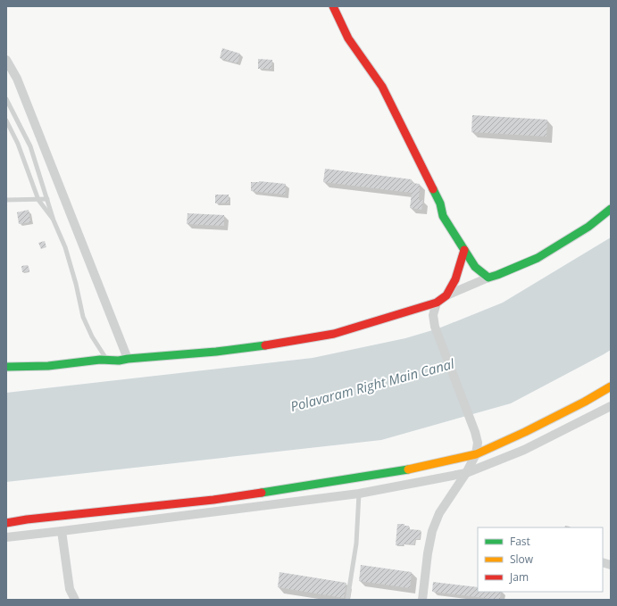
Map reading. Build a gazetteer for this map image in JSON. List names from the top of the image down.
{
  "water": ["Polavaram Right Main Canal"],
  "legend": ["Fast", "Slow", "Jam"]
}
